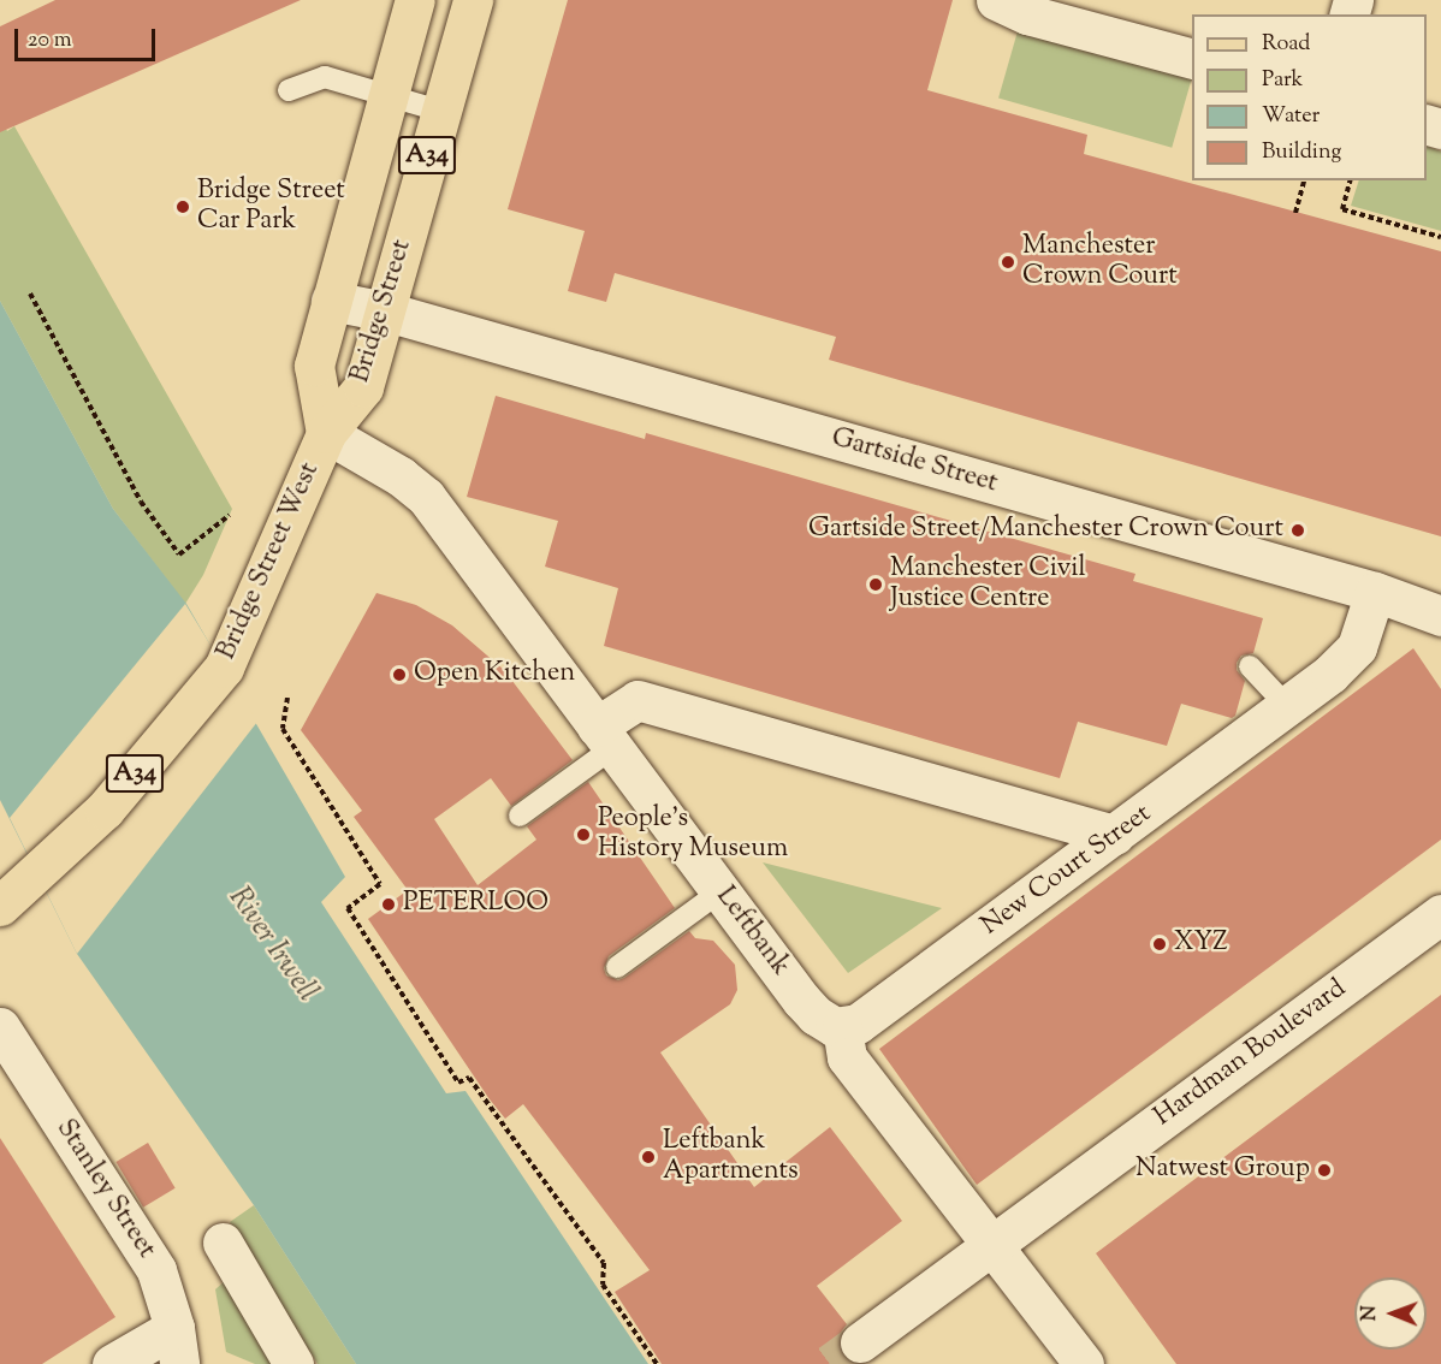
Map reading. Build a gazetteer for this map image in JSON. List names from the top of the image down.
{
  "streets": {
    "main road": ["A34", "Bridge Street", "Bridge Street West"],
    "street": [
      "Gartside Street",
      "New Court Street",
      "Leftbank",
      "Hardman Boulevard",
      "Stanley Street"
    ]
  },
  "crossings": [
    ["Bridge Street", "Gartside Street"],
    ["Bridge Street", "Bridge Street West"],
    ["Bridge Street", "Leftbank"],
    ["Gartside Street", "New Court Street"],
    ["Bridge Street West", "Leftbank"],
    ["New Court Street", "Leftbank"]
  ],
  "water": ["River Irwell"],
  "places": [
    "Bridge Street Car Park",
    "Manchester Crown Court",
    "Gartside Street/Manchester Crown Court",
    "Manchester Civil Justice Centre",
    "Open Kitchen",
    "People's History Museum",
    "PETERLOO",
    "XYZ",
    "Leftbank Apartments",
    "Natwest Group"
  ],
  "legend": [
    "Road",
    "Park",
    "Water",
    "Building"
  ],
  "scale_bar": "20 m",
  "north": "left"
}
